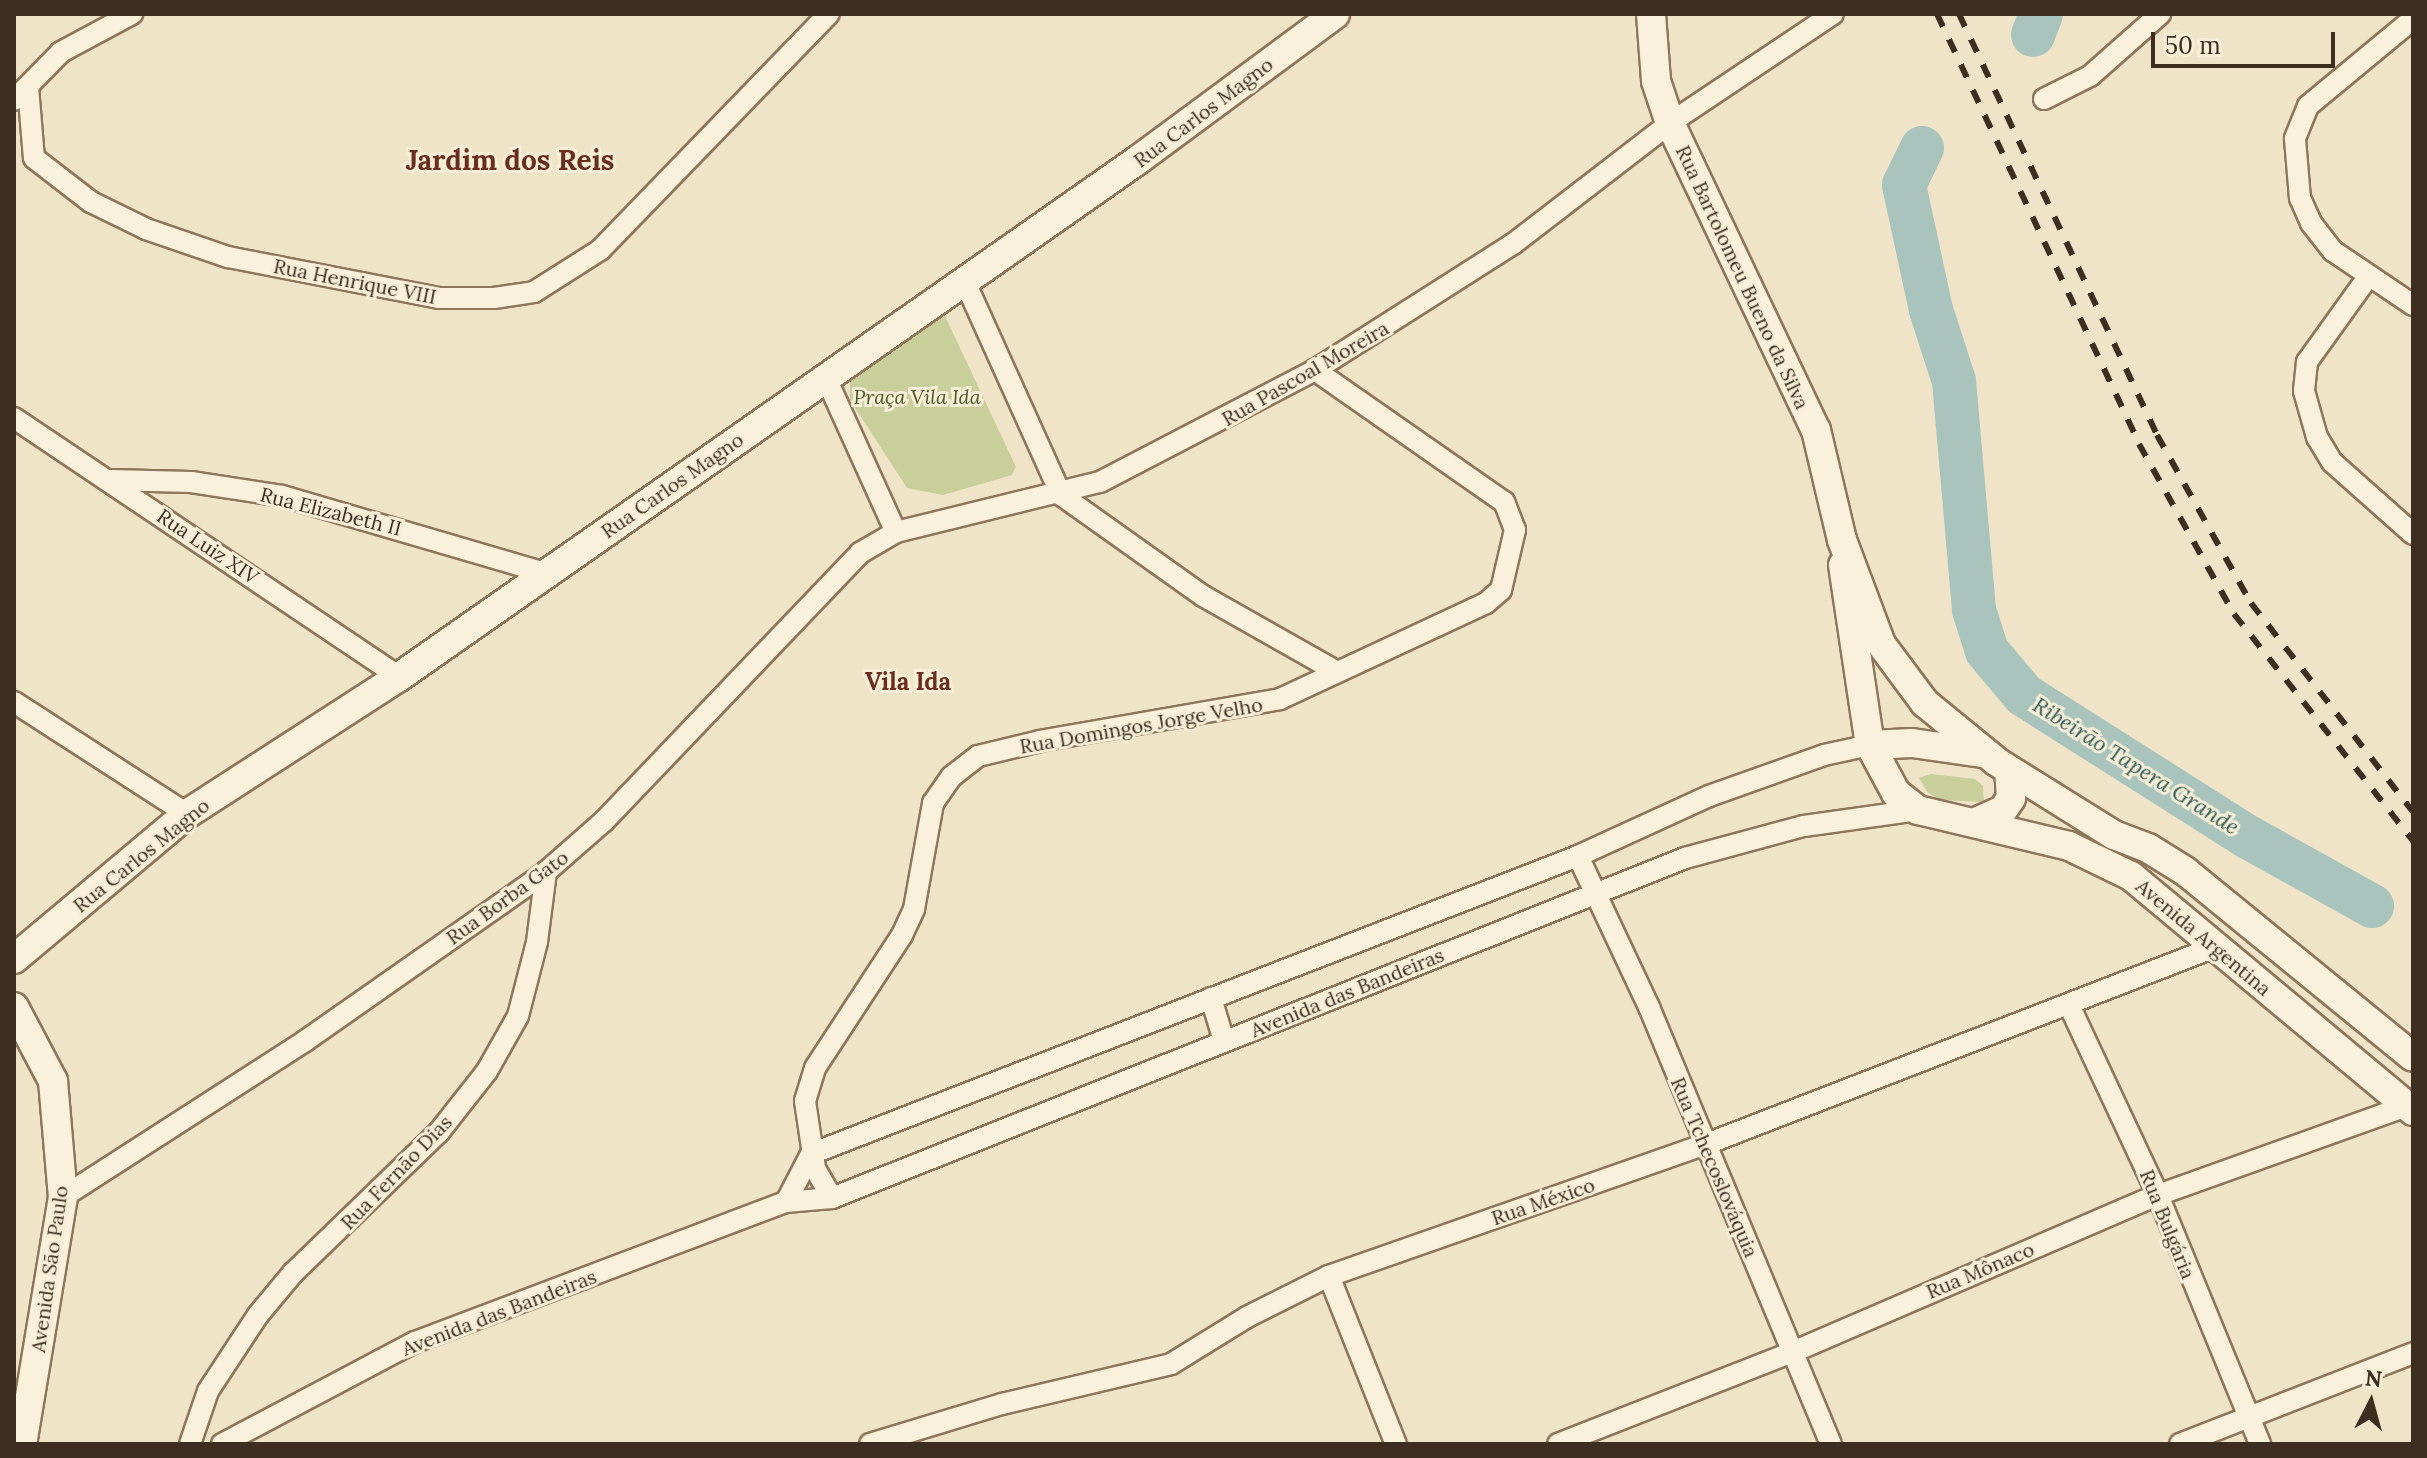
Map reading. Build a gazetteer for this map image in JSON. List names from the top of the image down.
{
  "streets": {
    "street": [
      "Rua Carlos Magno",
      "Rua Bartolomeu Bueno da Silva",
      "Rua Henrique VIII",
      "Rua Pascoal Moreira",
      "Rua Elizabeth II",
      "Rua Luiz XIV",
      "Rua Domingos Jorge Velho",
      "Rua Borba Gato",
      "Avenida Argentina",
      "Avenida das Bandeiras",
      "Rua Tchecoslováquia",
      "Rua Fernão Dias",
      "Rua México",
      "Rua Bulgária",
      "Avenida São Paulo",
      "Rua Mônaco"
    ]
  },
  "crossings": [
    ["Rua Carlos Magno", "Rua Elizabeth II"],
    ["Rua Carlos Magno", "Rua Luiz XIV"],
    ["Rua Bartolomeu Bueno da Silva", "Rua Pascoal Moreira"],
    ["Rua Bartolomeu Bueno da Silva", "Avenida Argentina"],
    ["Rua Bartolomeu Bueno da Silva", "Avenida das Bandeiras"],
    ["Rua Pascoal Moreira", "Rua Domingos Jorge Velho"],
    ["Rua Pascoal Moreira", "Rua Borba Gato"],
    ["Rua Elizabeth II", "Rua Luiz XIV"],
    ["Rua Domingos Jorge Velho", "Avenida das Bandeiras"],
    ["Rua Borba Gato", "Rua Fernão Dias"],
    ["Rua Borba Gato", "Avenida São Paulo"],
    ["Avenida Argentina", "Avenida das Bandeiras"],
    ["Avenida Argentina", "Rua México"],
    ["Avenida Argentina", "Rua Mônaco"],
    ["Avenida das Bandeiras", "Rua Tchecoslováquia"],
    ["Rua Tchecoslováquia", "Rua México"],
    ["Rua Tchecoslováquia", "Rua Mônaco"],
    ["Rua México", "Rua Bulgária"],
    ["Rua Bulgária", "Rua Mônaco"]
  ],
  "districts": ["Jardim dos Reis", "Vila Ida"],
  "water": ["Ribeirão Tapera Grande"],
  "parks": ["Praça Vila Ida"],
  "scale_bar": "50 m",
  "north": "top"
}
